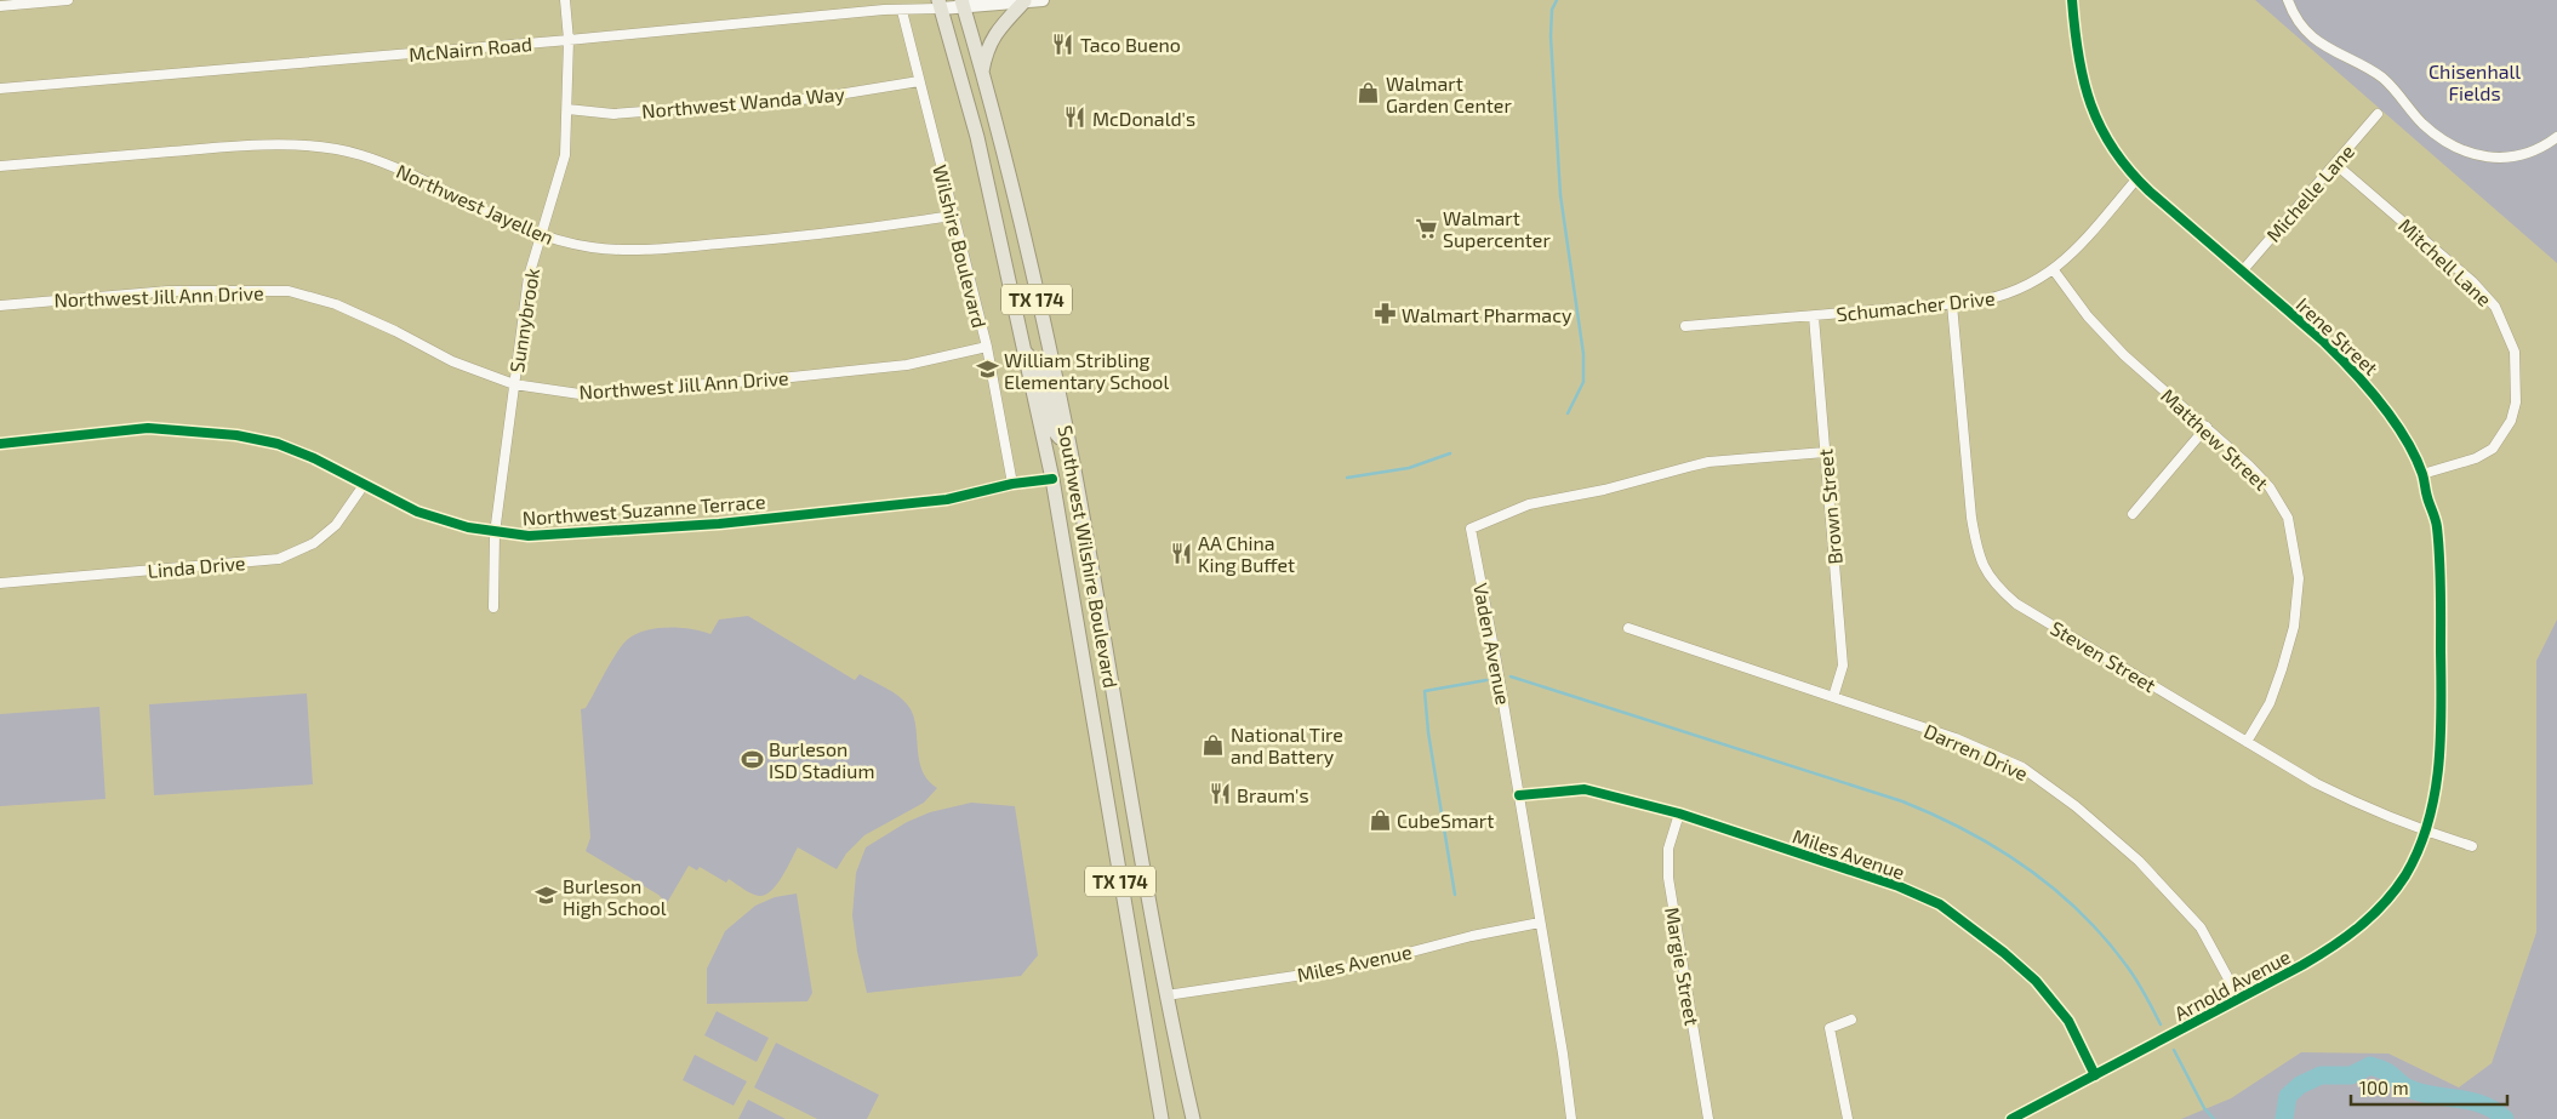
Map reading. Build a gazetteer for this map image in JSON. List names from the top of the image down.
{
  "streets": {
    "main road": ["TX 174", "Southwest Wilshire Boulevard"],
    "street": [
      "McNairn Road",
      "Northwest Wanda Way",
      "Michelle Lane",
      "Northwest Jayellen",
      "Wilshire Boulevard",
      "Mitchell Lane",
      "Northwest Jill Ann Drive",
      "Schumacher Drive",
      "Sunnybrook",
      "Irene Street",
      "Matthew Street",
      "Brown Street",
      "Northwest Suzanne Terrace",
      "Linda Drive",
      "Vaden Avenue",
      "Steven Street",
      "Darren Drive",
      "Miles Avenue",
      "Margie Street",
      "Arnold Avenue"
    ]
  },
  "crossings": [
    ["McNairn Road", "Wilshire Boulevard"],
    ["McNairn Road", "Sunnybrook"],
    ["McNairn Road", "Southwest Wilshire Boulevard"],
    ["Northwest Wanda Way", "Wilshire Boulevard"],
    ["Northwest Wanda Way", "Sunnybrook"],
    ["Michelle Lane", "Mitchell Lane"],
    ["Michelle Lane", "Irene Street"],
    ["Northwest Jayellen", "Wilshire Boulevard"],
    ["Northwest Jayellen", "Sunnybrook"],
    ["Wilshire Boulevard", "Northwest Jill Ann Drive"],
    ["Wilshire Boulevard", "Northwest Suzanne Terrace"],
    ["Mitchell Lane", "Irene Street"],
    ["Northwest Jill Ann Drive", "Sunnybrook"],
    ["Schumacher Drive", "Irene Street"],
    ["Schumacher Drive", "Matthew Street"],
    ["Schumacher Drive", "Brown Street"],
    ["Schumacher Drive", "Steven Street"],
    ["Sunnybrook", "Northwest Suzanne Terrace"],
    ["Irene Street", "Steven Street"],
    ["Irene Street", "Arnold Avenue"],
    ["Matthew Street", "Steven Street"],
    ["Brown Street", "Vaden Avenue"],
    ["Brown Street", "Darren Drive"],
    ["Northwest Suzanne Terrace", "Southwest Wilshire Boulevard"],
    ["Northwest Suzanne Terrace", "Linda Drive"],
    ["Southwest Wilshire Boulevard", "Miles Avenue"],
    ["Vaden Avenue", "Miles Avenue"],
    ["Steven Street", "Arnold Avenue"],
    ["Darren Drive", "Arnold Avenue"]
  ],
  "parks": ["Chisenhall Fields"],
  "places": {
    "restaurant": [
      "Taco Bueno",
      "McDonald's",
      "AA China King Buffet",
      "Braum's"
    ],
    "shop": ["Walmart Garden Center", "National Tire and Battery", "CubeSmart"],
    "supermarket": ["Walmart Supercenter"],
    "pharmacy": ["Walmart Pharmacy"],
    "school or university": ["William Stribling Elementary School", "Burleson High School"],
    "sports": ["Burleson ISD Stadium"]
  },
  "scale_bar": "100 m"
}
